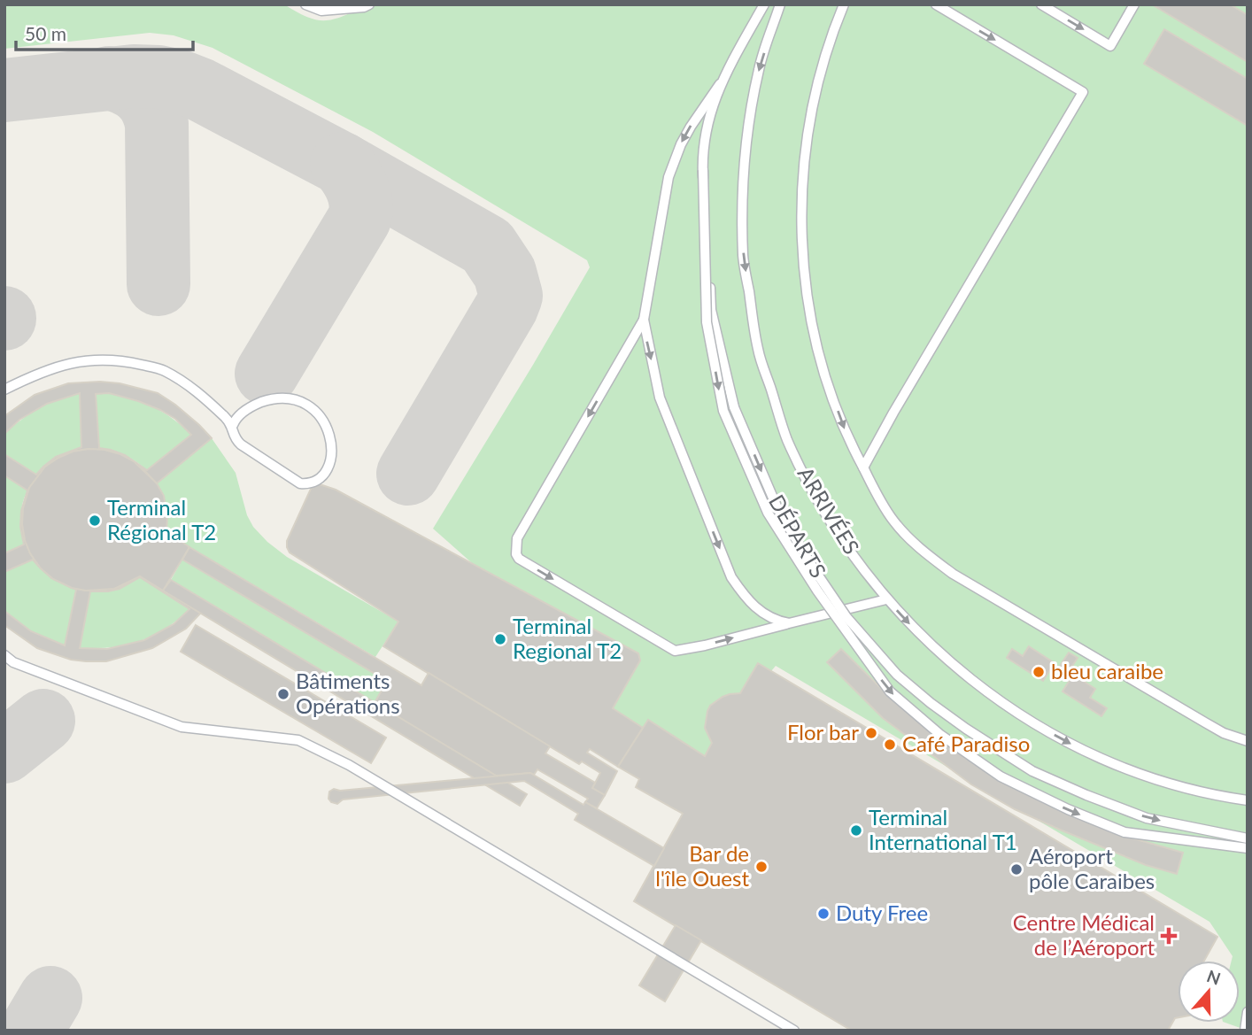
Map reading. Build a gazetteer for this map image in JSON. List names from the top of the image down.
{
  "streets": {
    "lane": ["ARRIVÉES", "DÉPARTS"]
  },
  "one_way": ["ARRIVÉES"],
  "places": {
    "other": [
      "Terminal Régional T2",
      "Terminal Regional T2",
      "bleu caraibe",
      "Bâtiments Opérations",
      "Flor bar",
      "Café Paradiso",
      "Terminal International T1",
      "Bar de l'île Ouest",
      "Aéroport pôle Caraibes",
      "Duty Free"
    ],
    "health": ["Centre Médical de l’Aéroport"]
  },
  "scale_bar": "50 m",
  "north": "top"
}
